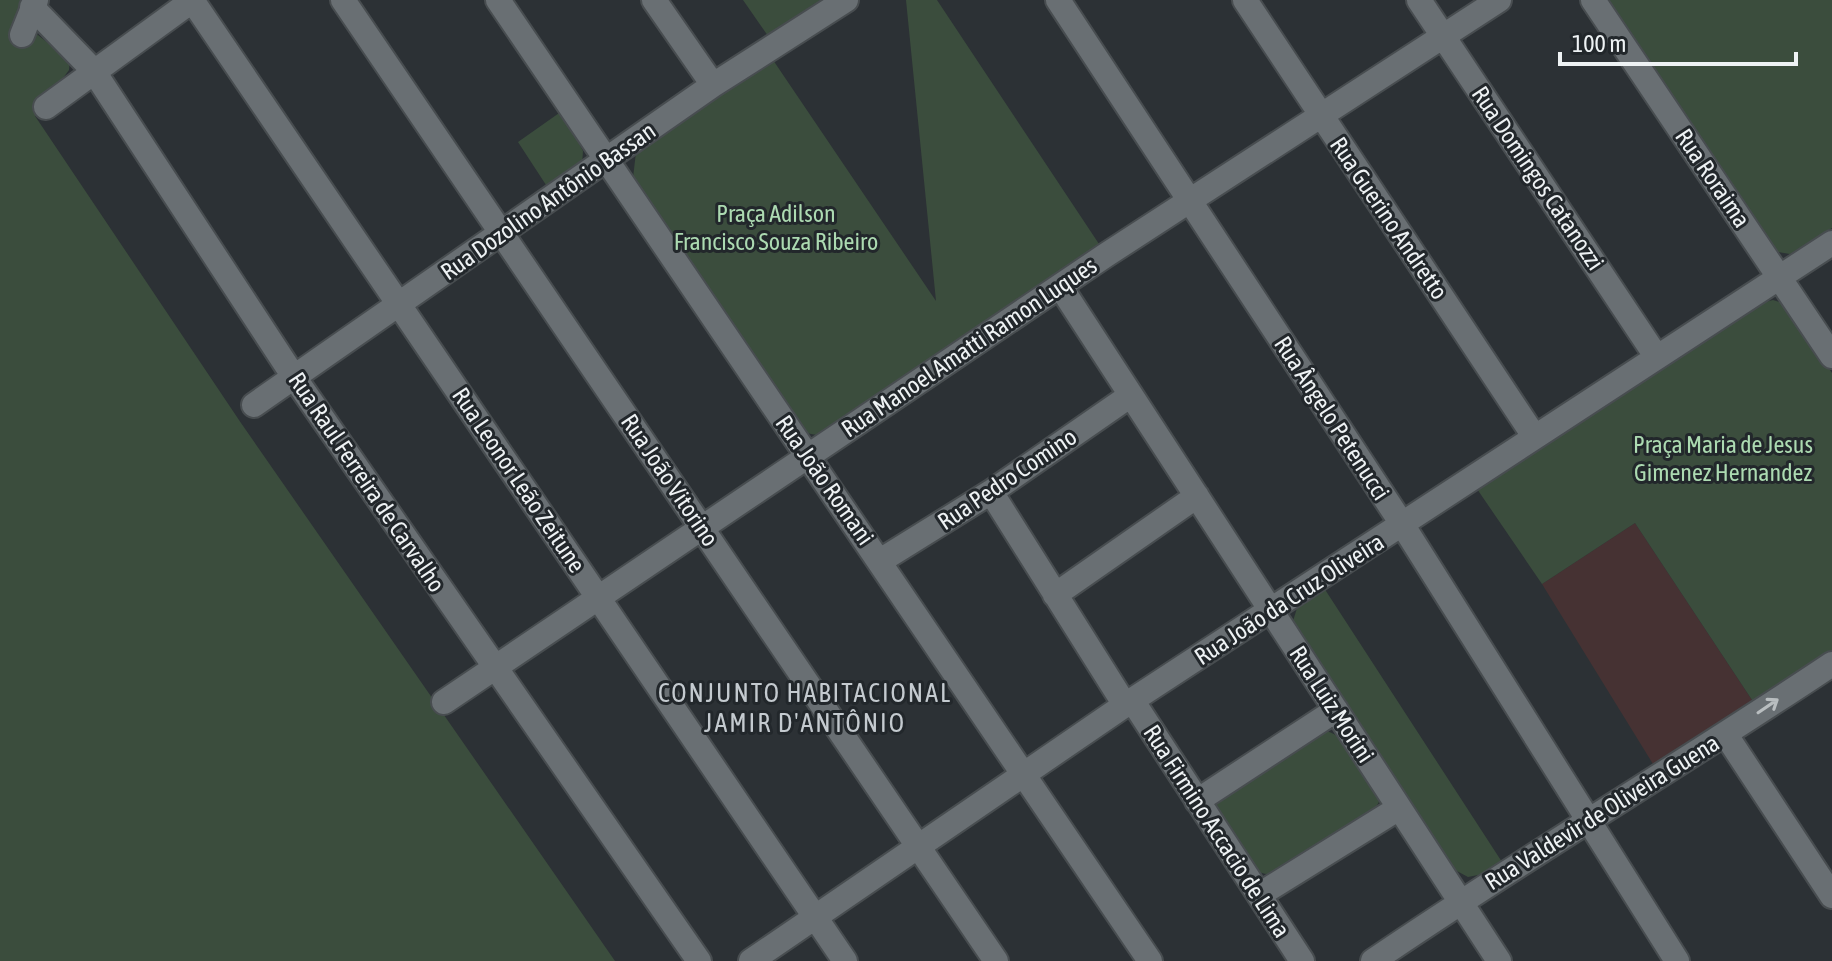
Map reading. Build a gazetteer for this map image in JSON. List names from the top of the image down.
{
  "streets": {
    "street": [
      "Rua Domingos Catanozzi",
      "Rua Roraima",
      "Rua Dozolino Antônio Bassan",
      "Rua Guerino Andretto",
      "Rua Manoel Amatti Ramon Luques",
      "Rua Ângelo Petenucci",
      "Rua Pedro Comino",
      "Rua Leonor Leão Zeitune",
      "Rua João Vitorino",
      "Rua João Romani",
      "Rua Raul Ferreira de Carvalho",
      "Rua João da Cruz Oliveira",
      "Rua Luiz Morini",
      "Rua Valdevir de Oliveira Guena",
      "Rua Firmino Accacio de Lima"
    ]
  },
  "crossings": [
    ["Rua Domingos Catanozzi", "Rua Manoel Amatti Ramon Luques"],
    ["Rua Domingos Catanozzi", "Rua João da Cruz Oliveira"],
    ["Rua Roraima", "Rua João da Cruz Oliveira"],
    ["Rua Dozolino Antônio Bassan", "Rua Leonor Leão Zeitune"],
    ["Rua Dozolino Antônio Bassan", "Rua João Vitorino"],
    ["Rua Dozolino Antônio Bassan", "Rua João Romani"],
    ["Rua Dozolino Antônio Bassan", "Rua Raul Ferreira de Carvalho"],
    ["Rua Guerino Andretto", "Rua Manoel Amatti Ramon Luques"],
    ["Rua Guerino Andretto", "Rua João da Cruz Oliveira"],
    ["Rua Manoel Amatti Ramon Luques", "Rua Ângelo Petenucci"],
    ["Rua Manoel Amatti Ramon Luques", "Rua Leonor Leão Zeitune"],
    ["Rua Manoel Amatti Ramon Luques", "Rua João Vitorino"],
    ["Rua Manoel Amatti Ramon Luques", "Rua João Romani"],
    ["Rua Manoel Amatti Ramon Luques", "Rua Raul Ferreira de Carvalho"],
    ["Rua Manoel Amatti Ramon Luques", "Rua Luiz Morini"],
    ["Rua Ângelo Petenucci", "Rua João da Cruz Oliveira"],
    ["Rua Ângelo Petenucci", "Rua Valdevir de Oliveira Guena"],
    ["Rua Pedro Comino", "Rua João Romani"],
    ["Rua Pedro Comino", "Rua Luiz Morini"],
    ["Rua Pedro Comino", "Rua Firmino Accacio de Lima"],
    ["Rua Leonor Leão Zeitune", "Rua João da Cruz Oliveira"],
    ["Rua João Vitorino", "Rua João da Cruz Oliveira"],
    ["Rua João Romani", "Rua João da Cruz Oliveira"],
    ["Rua João da Cruz Oliveira", "Rua Luiz Morini"],
    ["Rua João da Cruz Oliveira", "Rua Firmino Accacio de Lima"],
    ["Rua Luiz Morini", "Rua Valdevir de Oliveira Guena"]
  ],
  "districts": ["CONJUNTO HABITACIONAL JAMIR D'ANTÔNIO"],
  "parks": ["Praça Adilson Francisco Souza Ribeiro", "Praça Maria de Jesus Gimenez Hernandez"],
  "scale_bar": "100 m"
}
